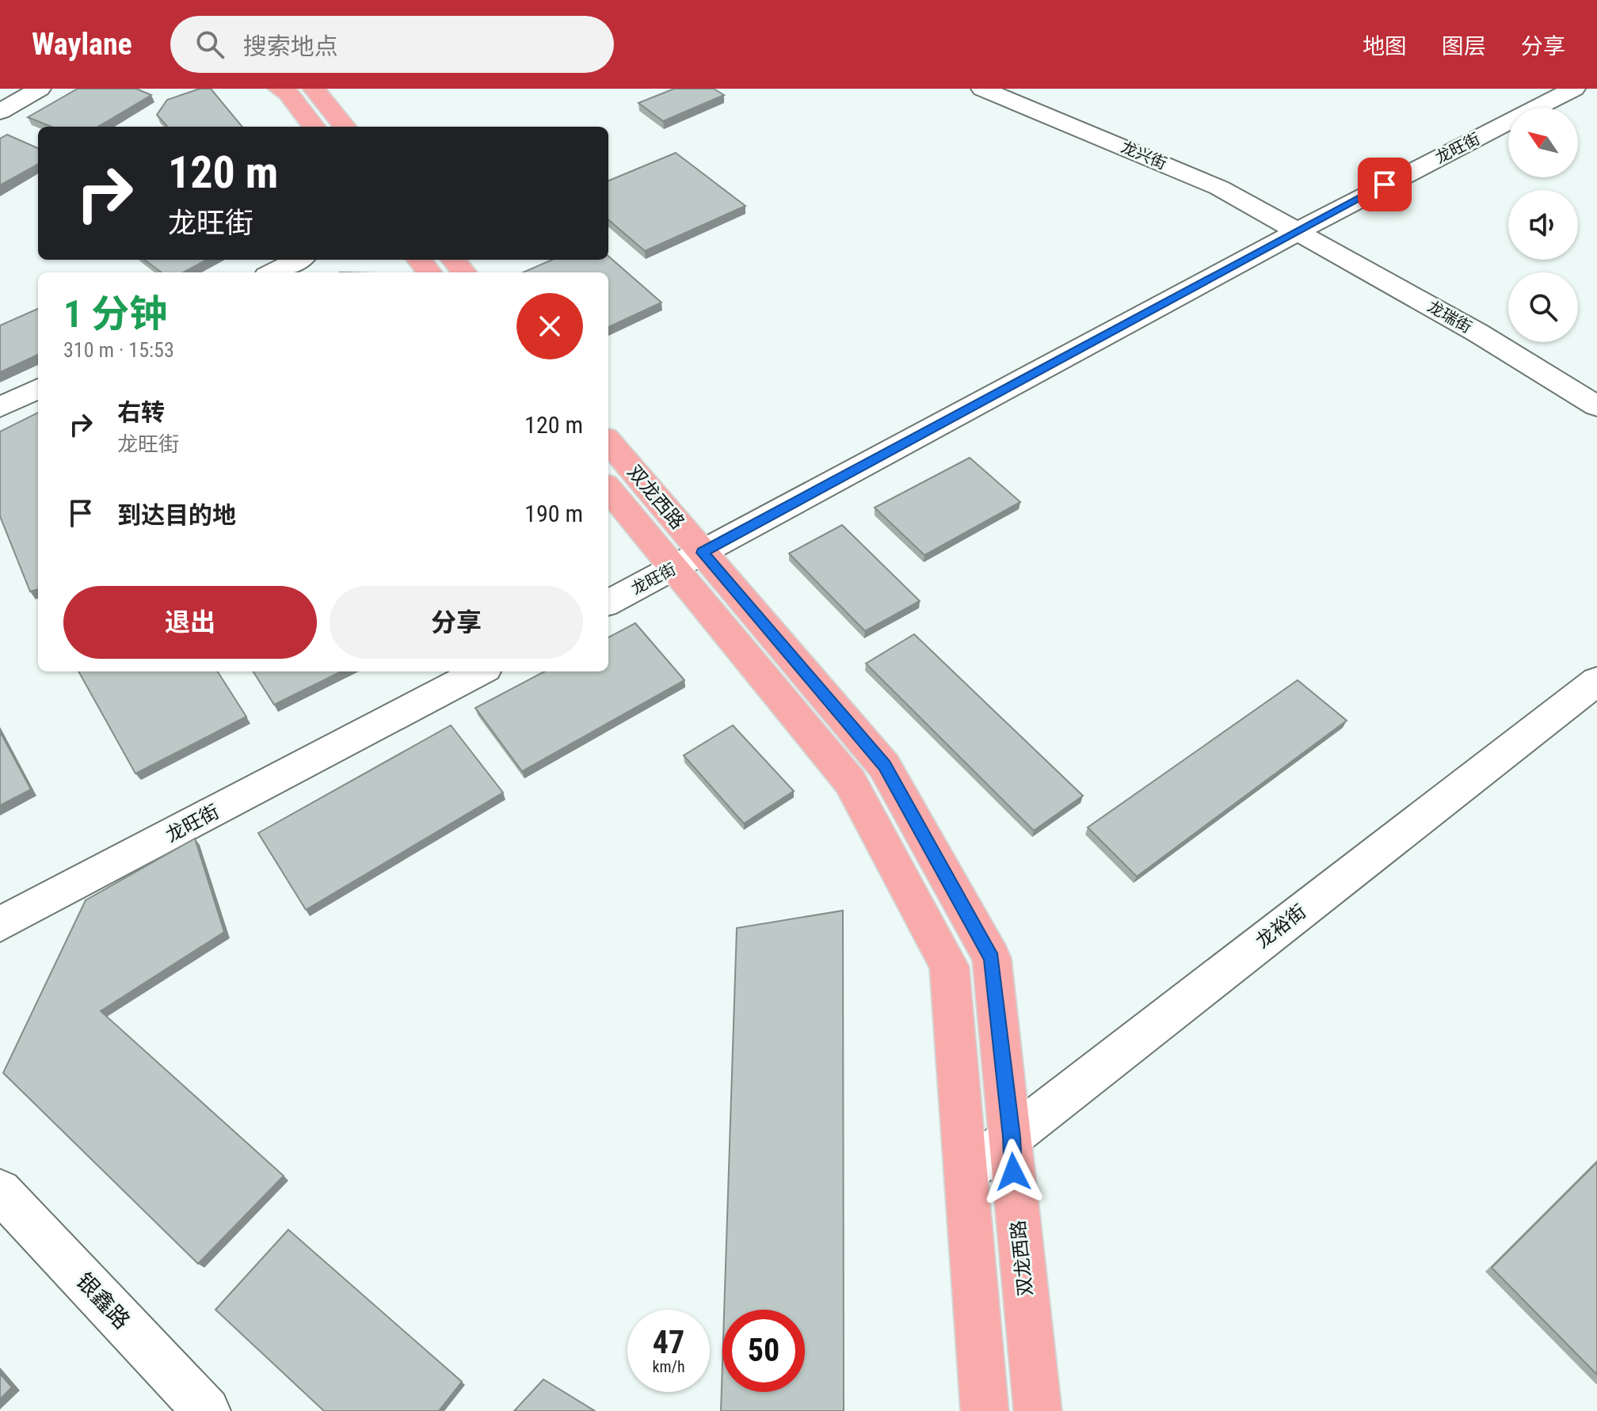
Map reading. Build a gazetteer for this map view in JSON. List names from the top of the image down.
{
  "streets": {
    "main road": ["双龙西路"],
    "street": [
      "龙旺街",
      "龙兴街",
      "龙瑞街",
      "龙裕街",
      "银鑫路"
    ]
  },
  "crossings": [
    ["龙旺街", "龙兴街"],
    ["龙旺街", "龙瑞街"],
    ["龙旺街", "双龙西路"],
    ["龙兴街", "龙瑞街"],
    ["双龙西路", "龙裕街"]
  ],
  "north": "top left",
  "page": {
    "header": "Waylane",
    "search": "搜索地点",
    "nav": ["地图", "图层", "分享"],
    "turn": ["120 m", "龙旺街"],
    "heading": ["1 分钟", "310 m · 15:53"],
    "list": [
      {
        "name": "右转",
        "note": "龙旺街",
        "value": "120 m"
      },
      {
        "name": "到达目的地",
        "value": "190 m"
      }
    ],
    "buttons": ["退出", "分享"],
    "speed": "47 km/h",
    "limit": "50"
  }
}
